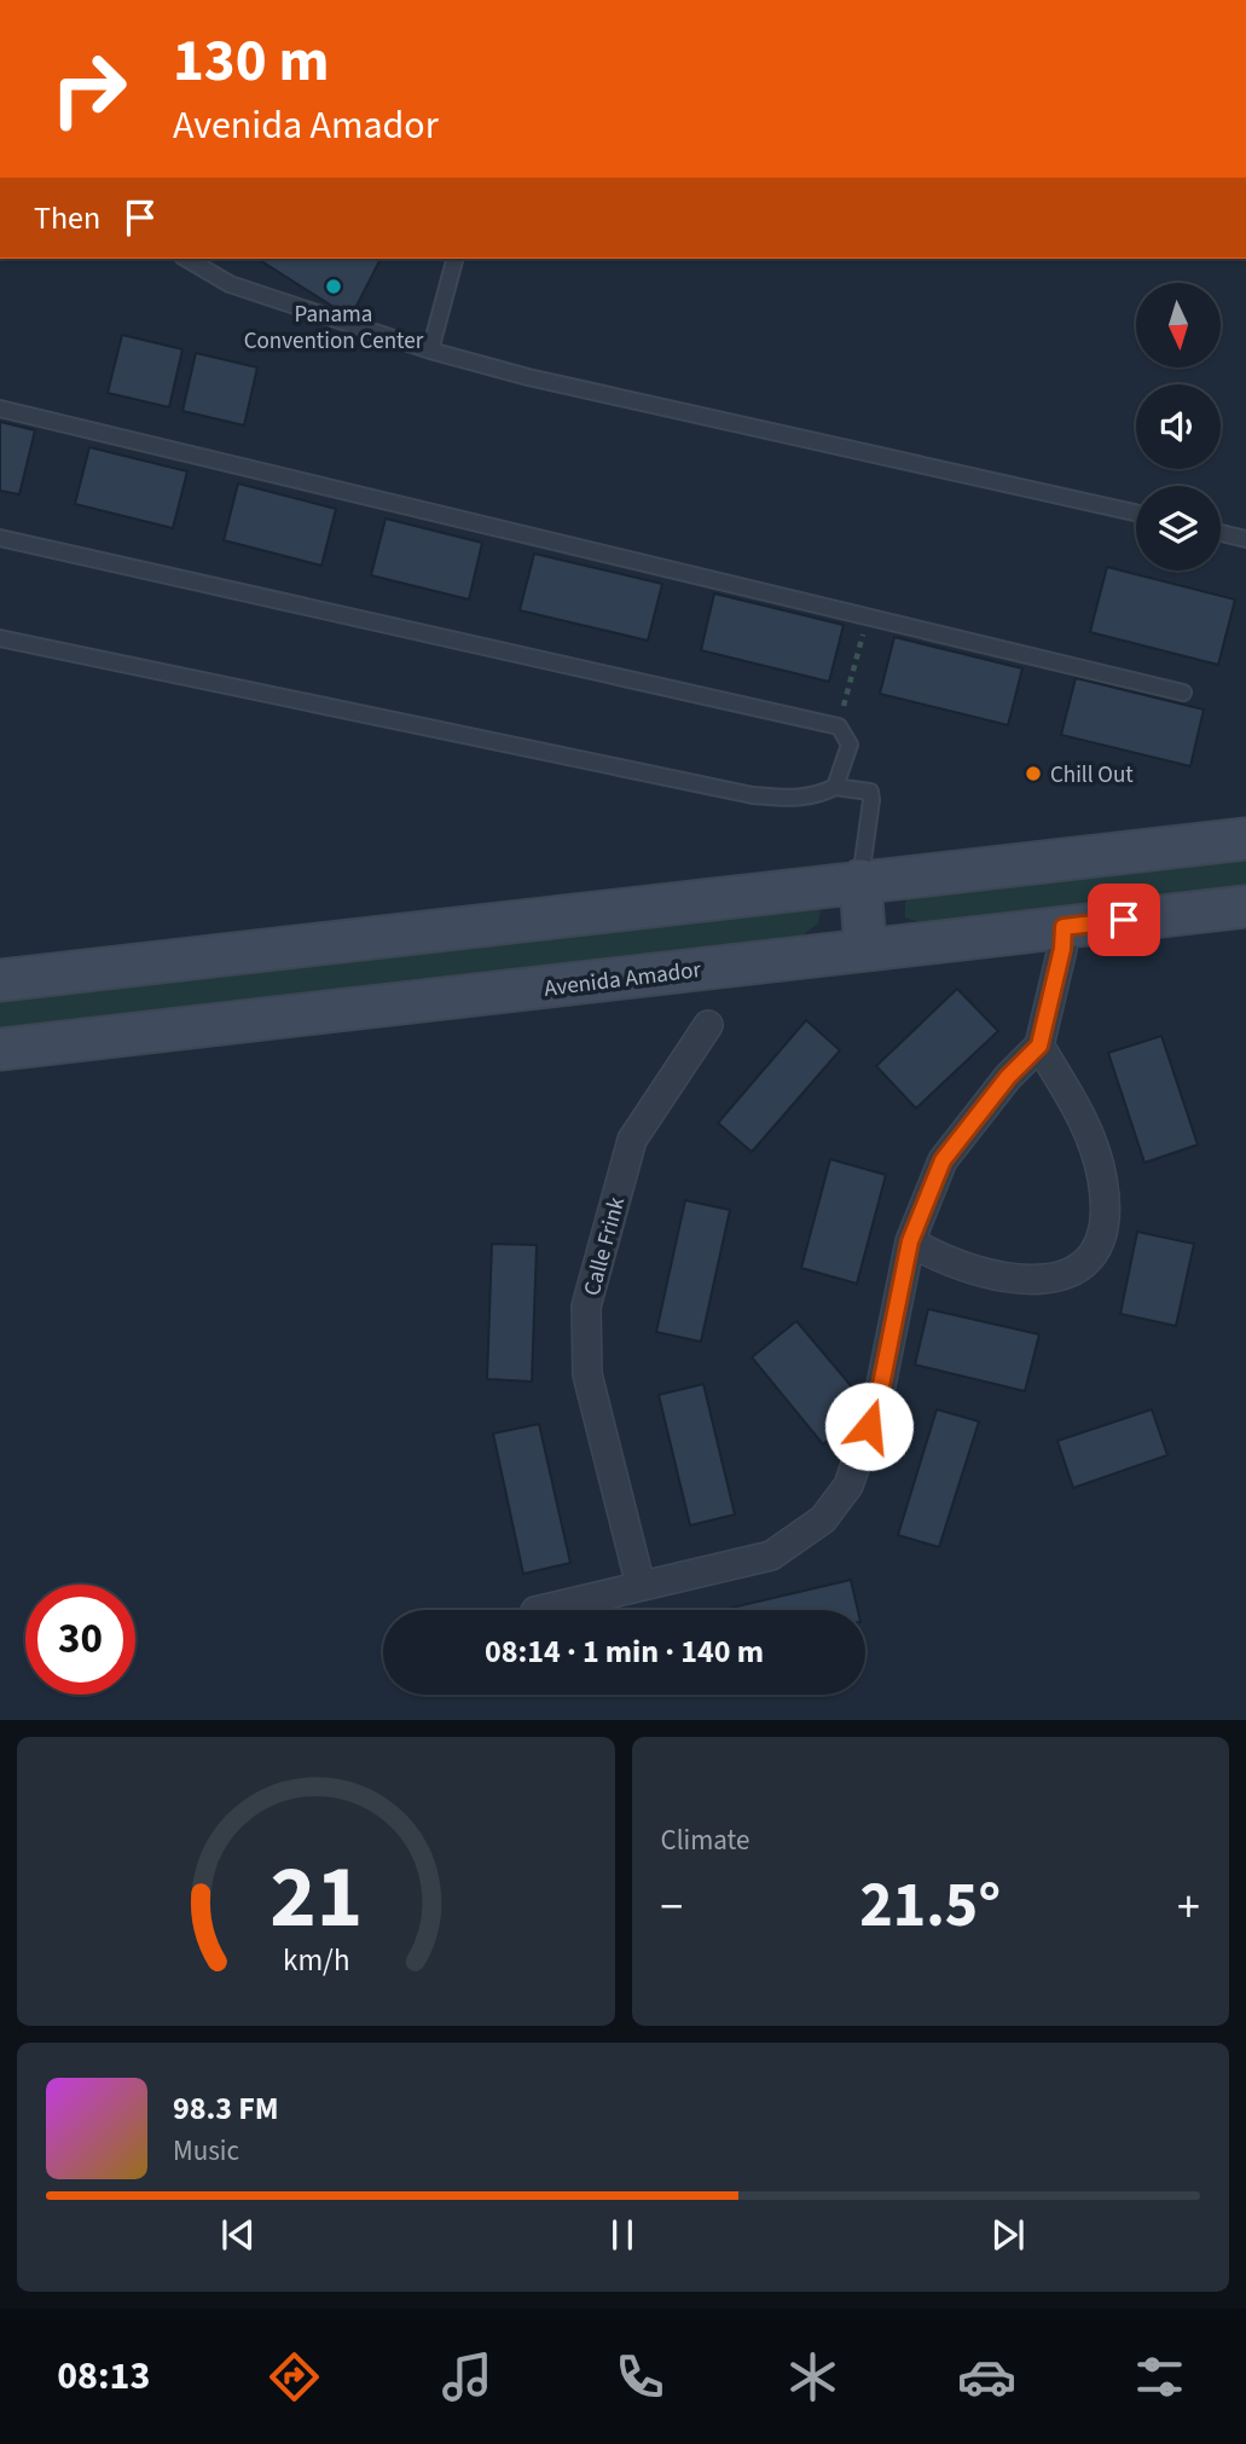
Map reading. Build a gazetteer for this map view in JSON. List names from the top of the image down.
{
  "streets": {
    "main road": ["Avenida Amador"],
    "street": ["Calle Frink"]
  },
  "places": ["Panama Convention Center", "Chill Out"],
  "north": "bottom",
  "page": {
    "turn": ["130 m", "Avenida Amador"],
    "then": "Then",
    "limit": "30",
    "trip": "08:14 · 1 min · 140 m",
    "tile": "Climate",
    "heat": ["−", "21.5°", "+"],
    "song": ["98.3 FM", "Music"],
    "tabs": "08:13",
    "gauge": ["21", "km/h"]
  }
}
